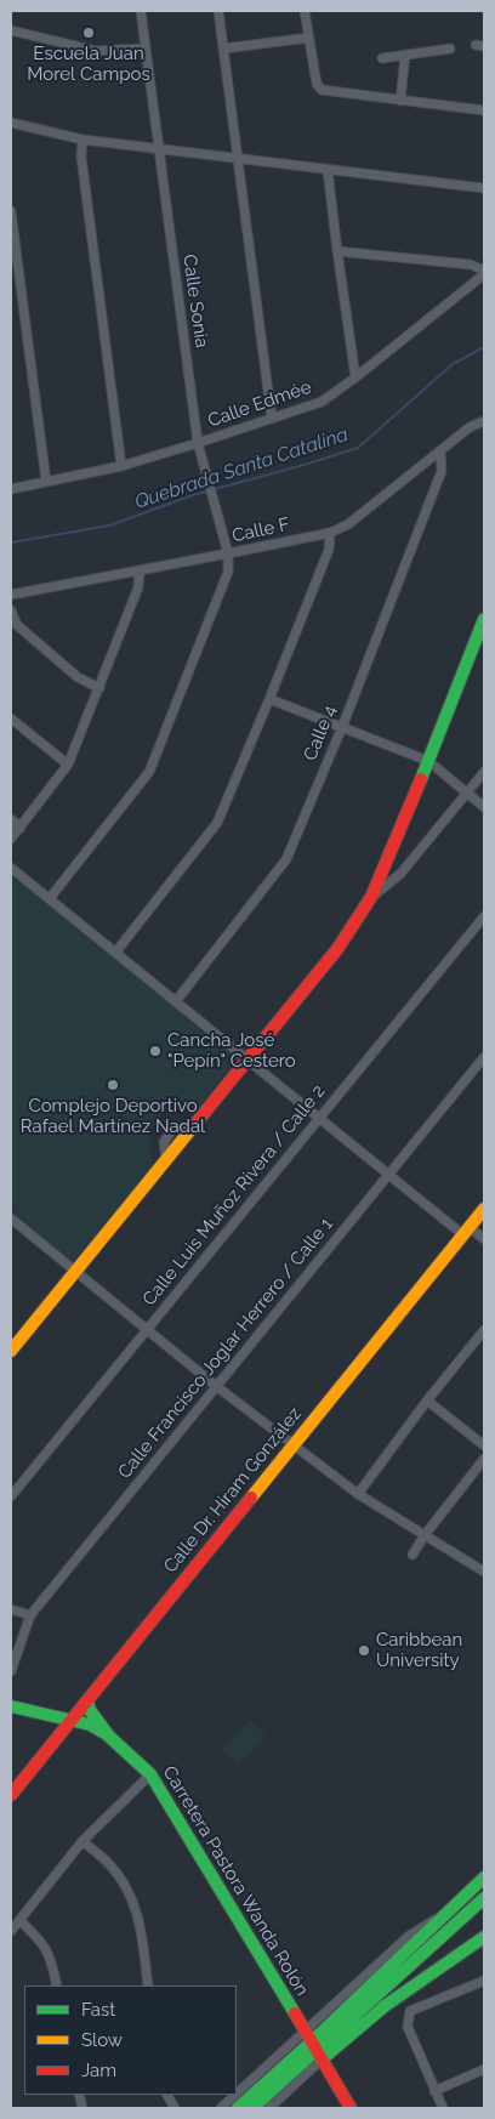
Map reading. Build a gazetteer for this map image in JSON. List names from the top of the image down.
{
  "streets": {
    "street": [
      "Calle Sonia",
      "Calle Edmée",
      "Calle F",
      "Calle 4",
      "Calle Luis Muñoz Rivera / Calle 2",
      "Calle Francisco Joglar Herrero / Calle 1",
      "Calle Dr. Hiram González",
      "Carretera Pastora Wanda Rolón"
    ]
  },
  "crossings": [
    ["Calle Sonia", "Calle Edmée"],
    ["Calle Sonia", "Calle F"],
    ["Calle F", "Calle 4"],
    ["Calle Dr. Hiram González", "Carretera Pastora Wanda Rolón"]
  ],
  "water": ["Quebrada Santa Catalina"],
  "places": [
    "Escuela Juan Morel Campos",
    "Cancha José \"Pepín\" Cestero",
    "Complejo Deportivo Rafael Martínez Nadal",
    "Caribbean University"
  ],
  "legend": ["Fast", "Slow", "Jam"]
}
